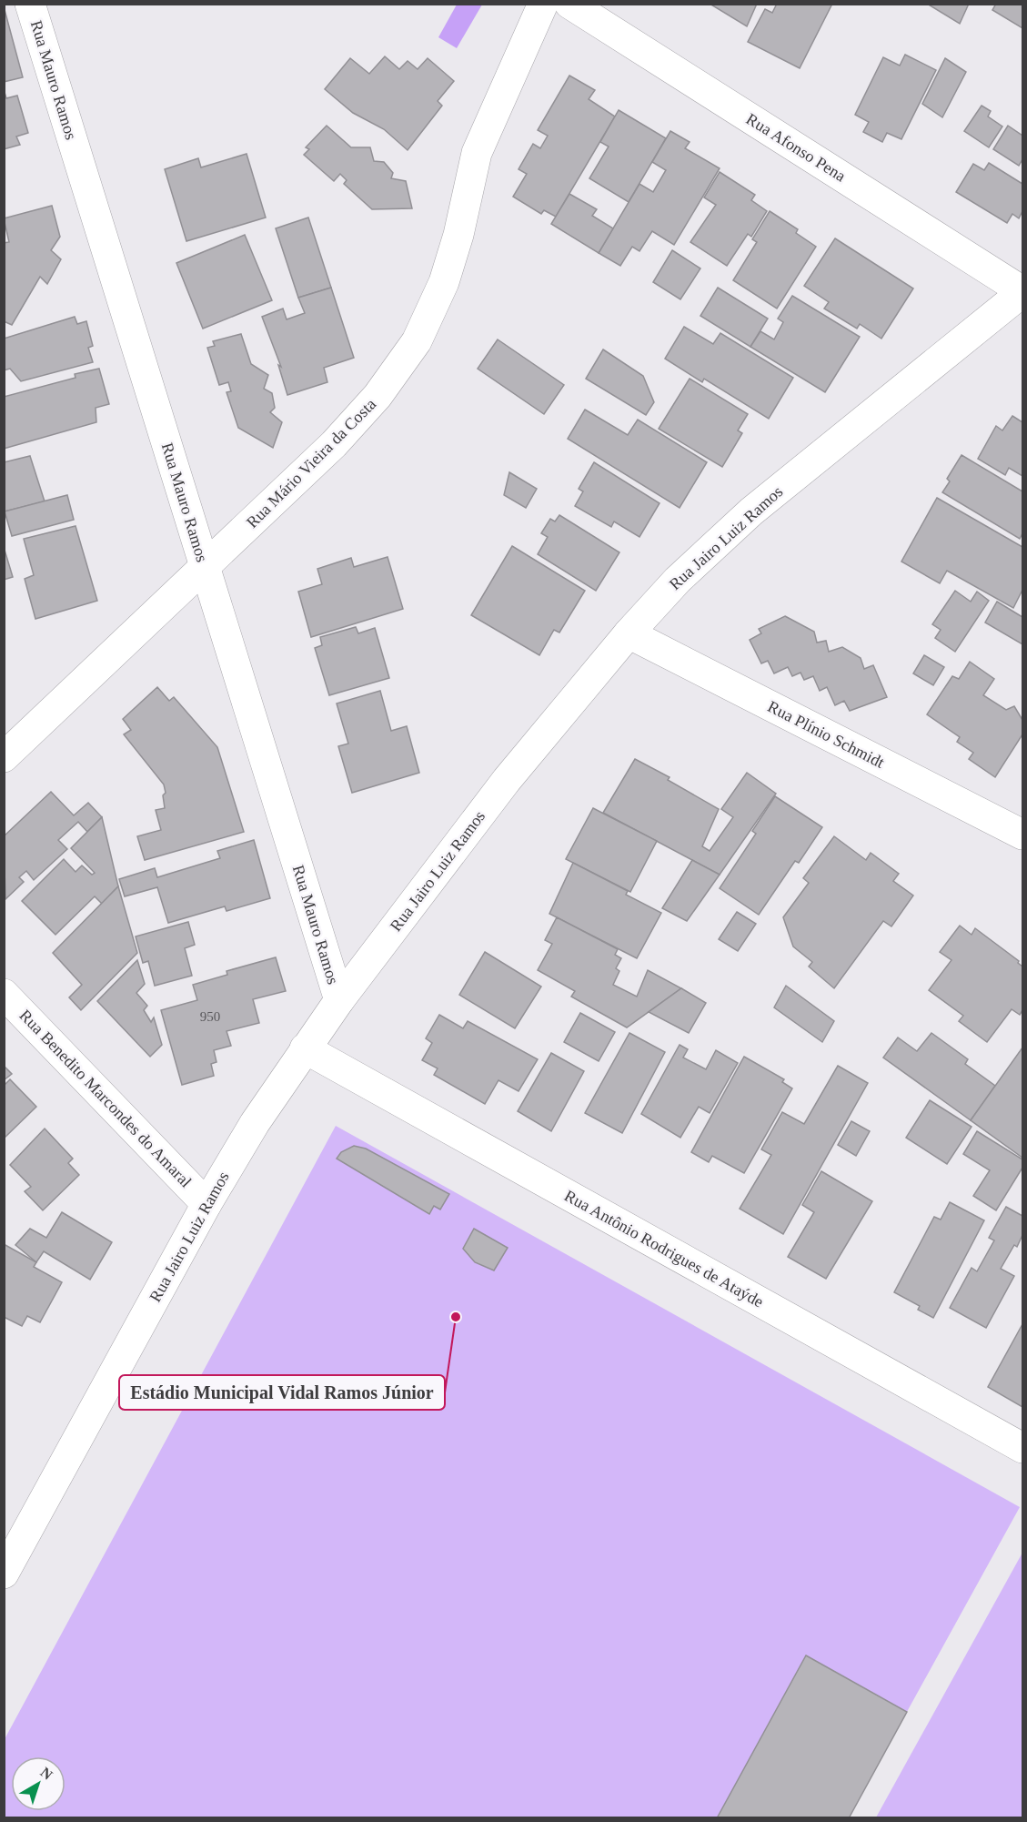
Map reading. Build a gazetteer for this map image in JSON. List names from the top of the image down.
{
  "streets": {
    "street": [
      "Rua Mauro Ramos",
      "Rua Afonso Pena",
      "Rua Mário Vieira da Costa",
      "Rua Jairo Luiz Ramos",
      "Rua Plínio Schmidt",
      "Rua Benedito Marcondes do Amaral",
      "Rua Antônio Rodrigues de Ataýde"
    ]
  },
  "crossings": [
    ["Rua Mauro Ramos", "Rua Mário Vieira da Costa"],
    ["Rua Mauro Ramos", "Rua Jairo Luiz Ramos"],
    ["Rua Afonso Pena", "Rua Jairo Luiz Ramos"],
    ["Rua Jairo Luiz Ramos", "Rua Plínio Schmidt"],
    ["Rua Jairo Luiz Ramos", "Rua Benedito Marcondes do Amaral"],
    ["Rua Jairo Luiz Ramos", "Rua Antônio Rodrigues de Ataýde"]
  ],
  "places": ["Estádio Municipal Vidal Ramos Júnior"],
  "house_numbers": ["950"],
  "north": "top right"
}
